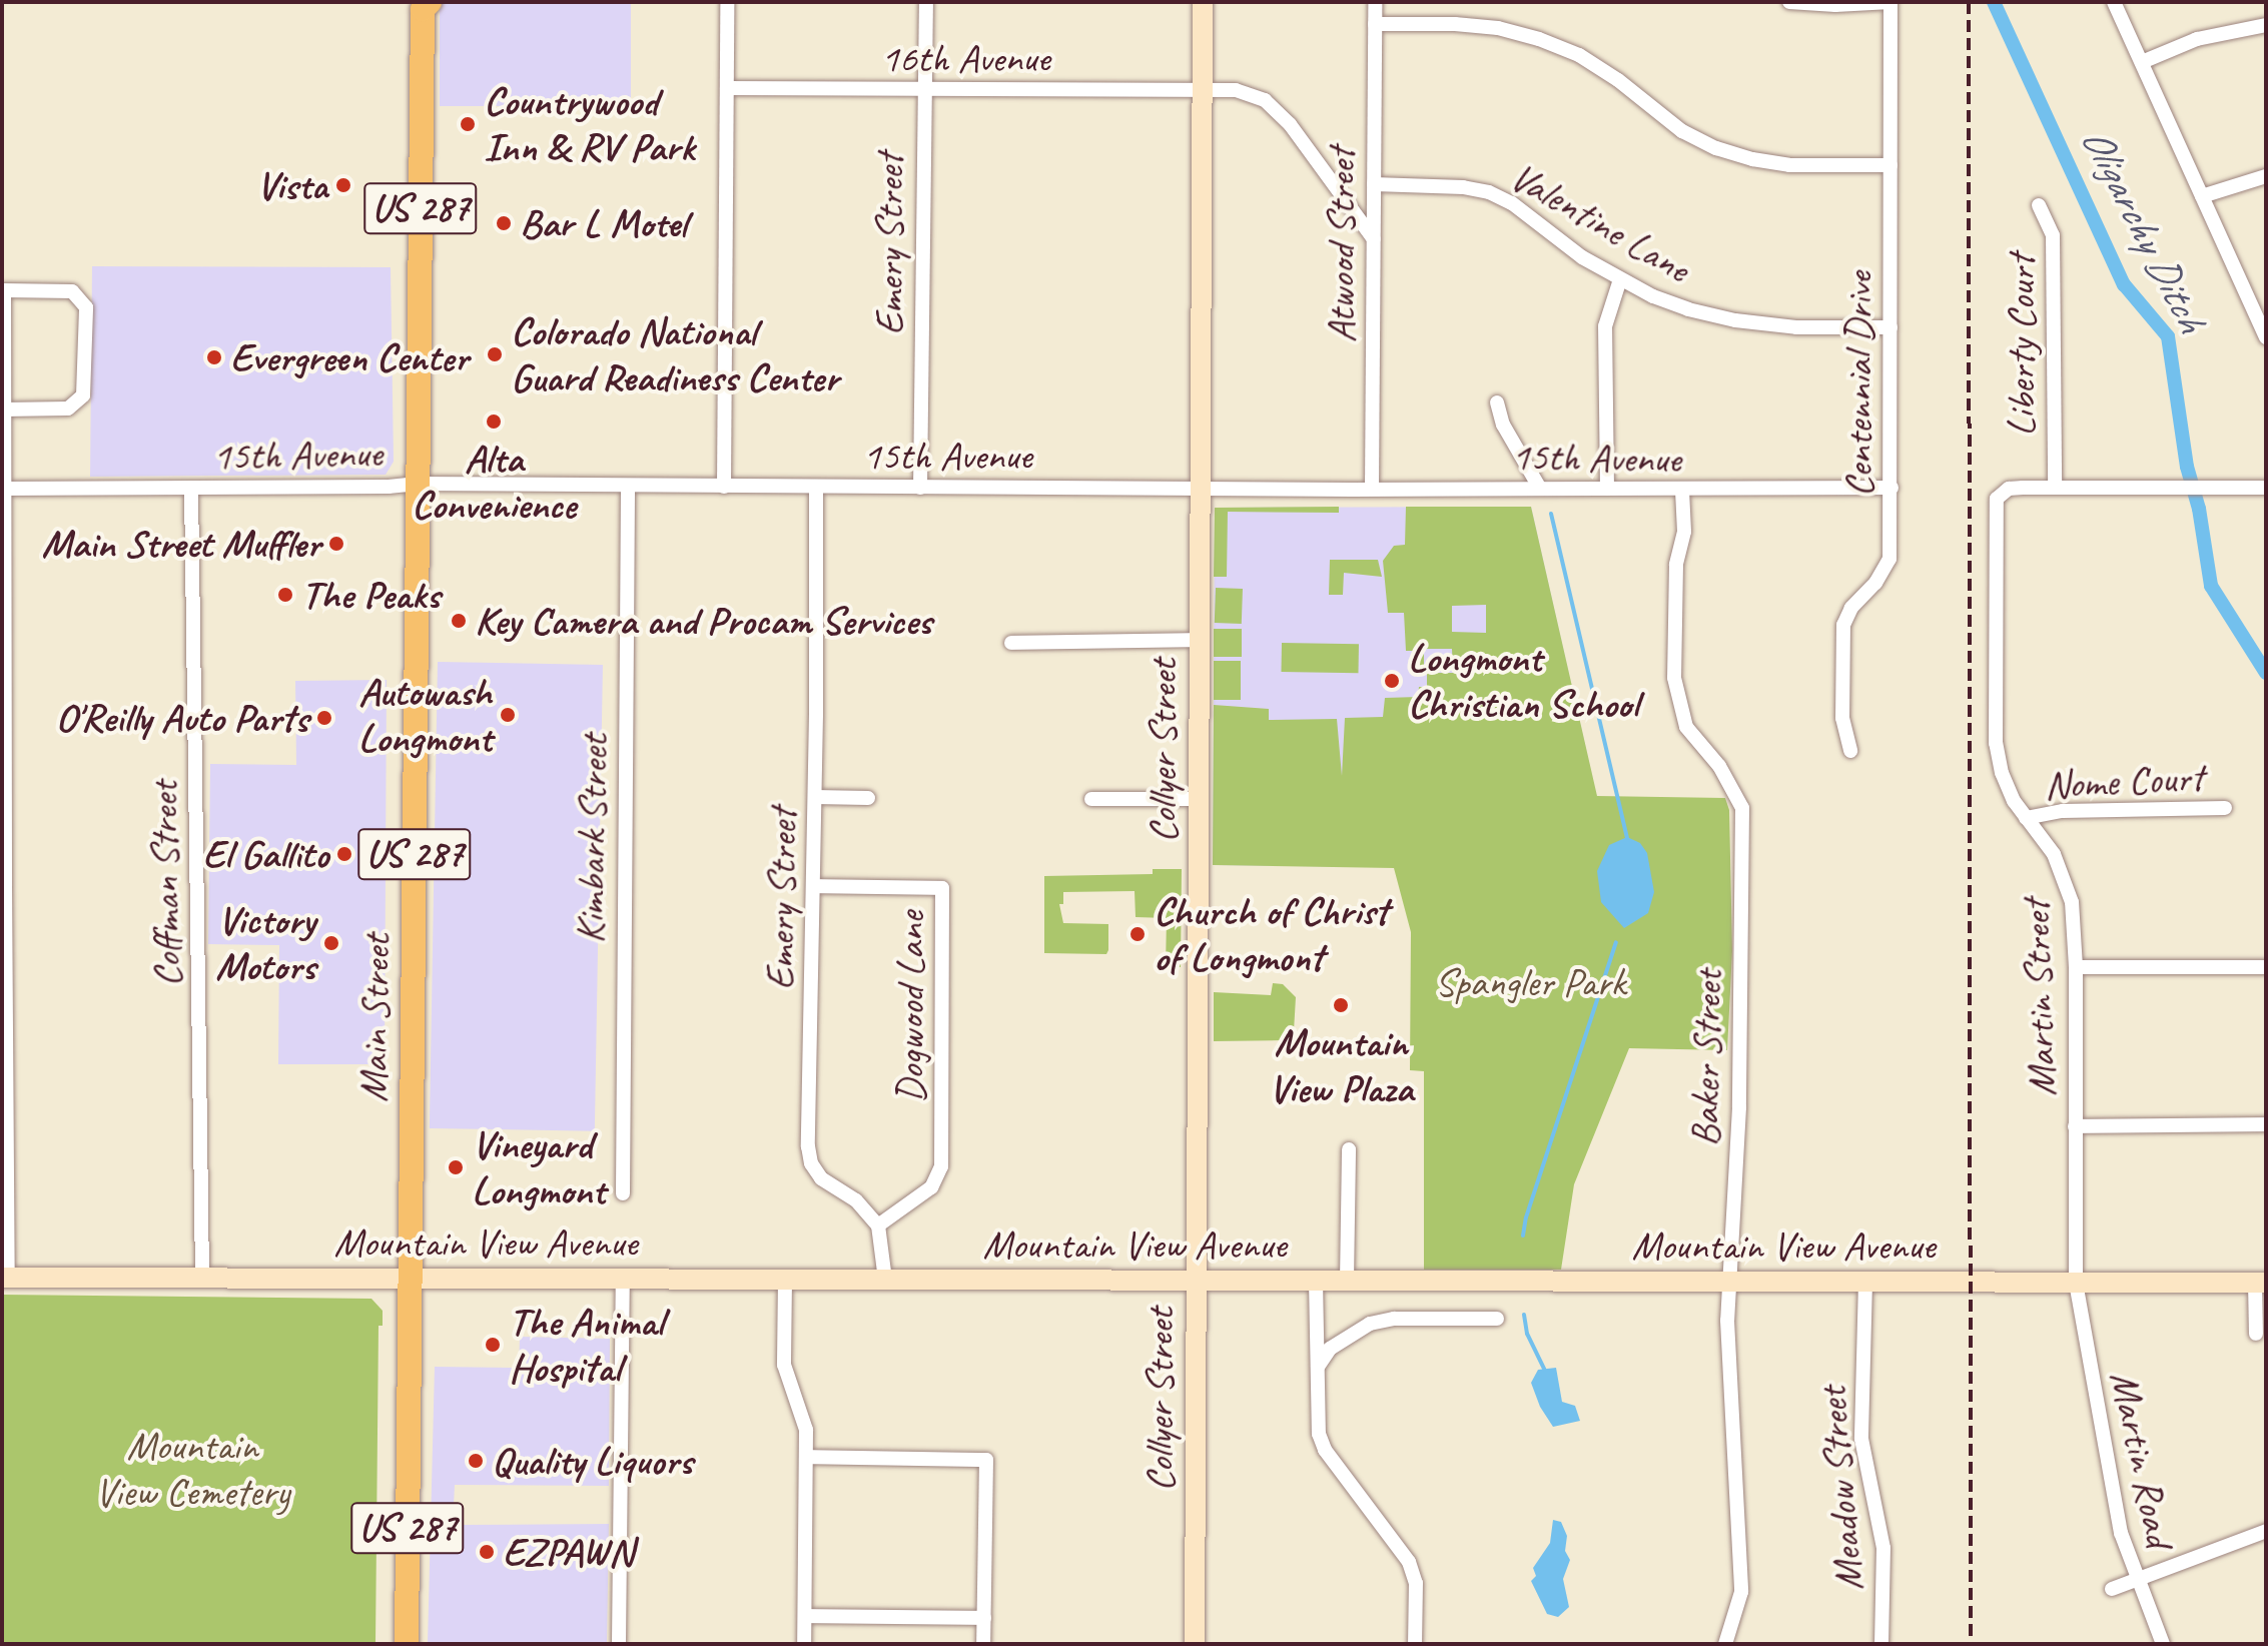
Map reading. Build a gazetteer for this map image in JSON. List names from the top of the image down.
{
  "streets": {
    "highway": ["US 287", "Main Street"],
    "street": [
      "16th Avenue",
      "Valentine Lane",
      "Emery Street",
      "Atwood Street",
      "Liberty Court",
      "Centennial Drive",
      "15th Avenue",
      "Collyer Street",
      "Nome Court",
      "Kimbark Street",
      "Coffman Street",
      "Martin Street",
      "Dogwood Lane",
      "Baker Street",
      "Mountain View Avenue",
      "Martin Road",
      "Meadow Street"
    ]
  },
  "crossings": [
    ["16th Avenue", "Emery Street"],
    ["16th Avenue", "Atwood Street"],
    ["16th Avenue", "Collyer Street"],
    ["Valentine Lane", "Atwood Street"],
    ["Valentine Lane", "Centennial Drive"],
    ["Emery Street", "15th Avenue"],
    ["Emery Street", "Dogwood Lane"],
    ["Atwood Street", "15th Avenue"],
    ["Liberty Court", "Martin Street"],
    ["Centennial Drive", "15th Avenue"],
    ["15th Avenue", "Collyer Street"],
    ["15th Avenue", "Kimbark Street"],
    ["15th Avenue", "Coffman Street"],
    ["15th Avenue", "Main Street"],
    ["15th Avenue", "Baker Street"],
    ["Collyer Street", "Mountain View Avenue"],
    ["Nome Court", "Martin Street"],
    ["Coffman Street", "Mountain View Avenue"],
    ["Martin Street", "Mountain View Avenue"],
    ["Martin Street", "Martin Road"],
    ["Main Street", "Mountain View Avenue"],
    ["Baker Street", "Mountain View Avenue"],
    ["Mountain View Avenue", "Martin Road"],
    ["Mountain View Avenue", "Meadow Street"]
  ],
  "water": ["Oligarchy Ditch"],
  "parks": ["Spangler Park", "Mountain View Cemetery"],
  "places": [
    "Countrywood Inn & RV Park",
    "Vista",
    "Bar L Motel",
    "Colorado National Guard Readiness Center",
    "Evergreen Center",
    "Alta Convenience",
    "Main Street Muffler",
    "The Peaks",
    "Key Camera and Procam Services",
    "Longmont Christian School",
    "Autowash Longmont",
    "O'Reilly Auto Parts",
    "El Gallito",
    "Church of Christ of Longmont",
    "Victory Motors",
    "Mountain View Plaza",
    "Vineyard Longmont",
    "The Animal Hospital",
    "Quality Liquors",
    "EZPAWN"
  ]
}
